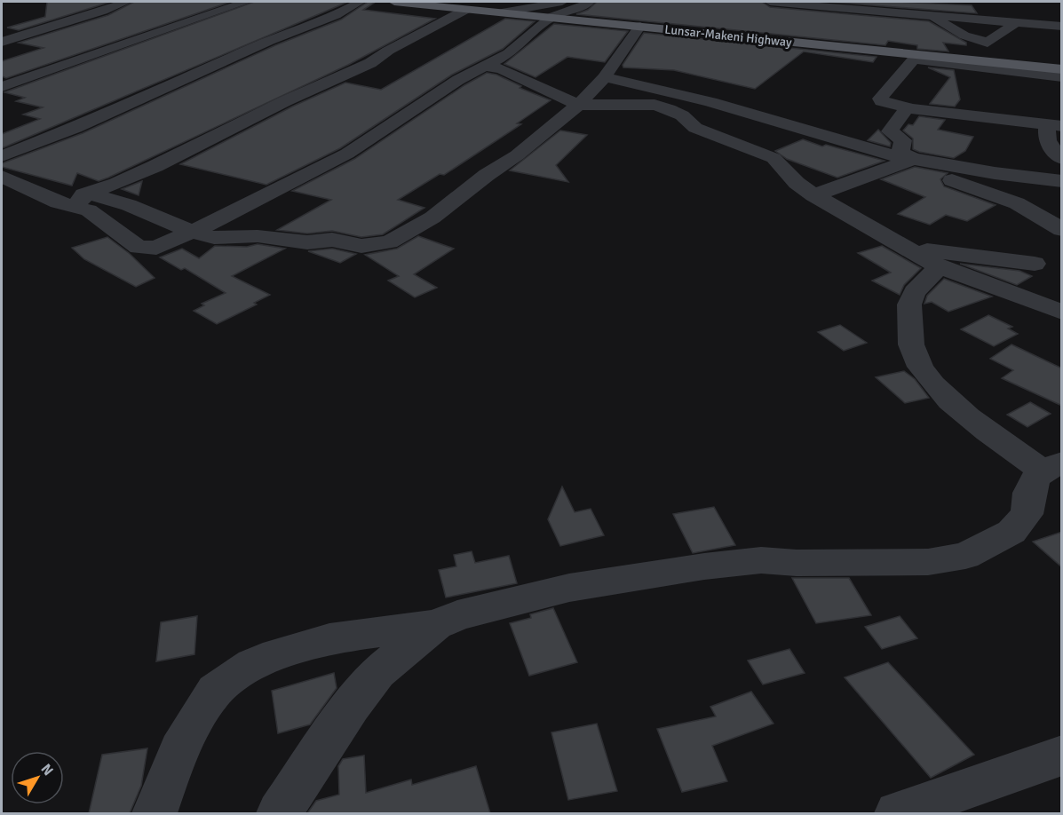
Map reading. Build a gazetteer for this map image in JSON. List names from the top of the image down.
{
  "streets": {
    "main road": ["Lunsar-Makeni Highway"]
  },
  "north": "top right"
}
